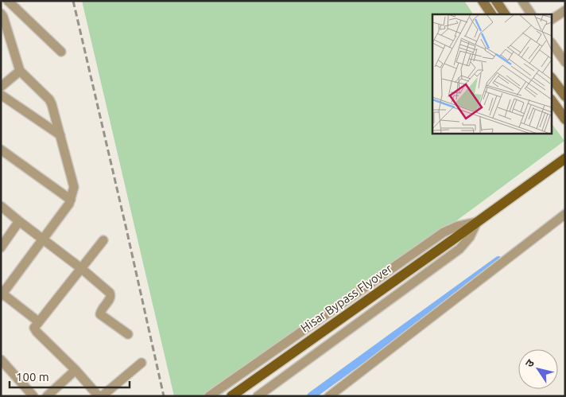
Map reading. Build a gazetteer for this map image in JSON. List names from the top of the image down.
{
  "streets": {
    "main road": ["Hisar Bypass Flyover"]
  },
  "scale_bar": "100 m",
  "north": "top left"
}
